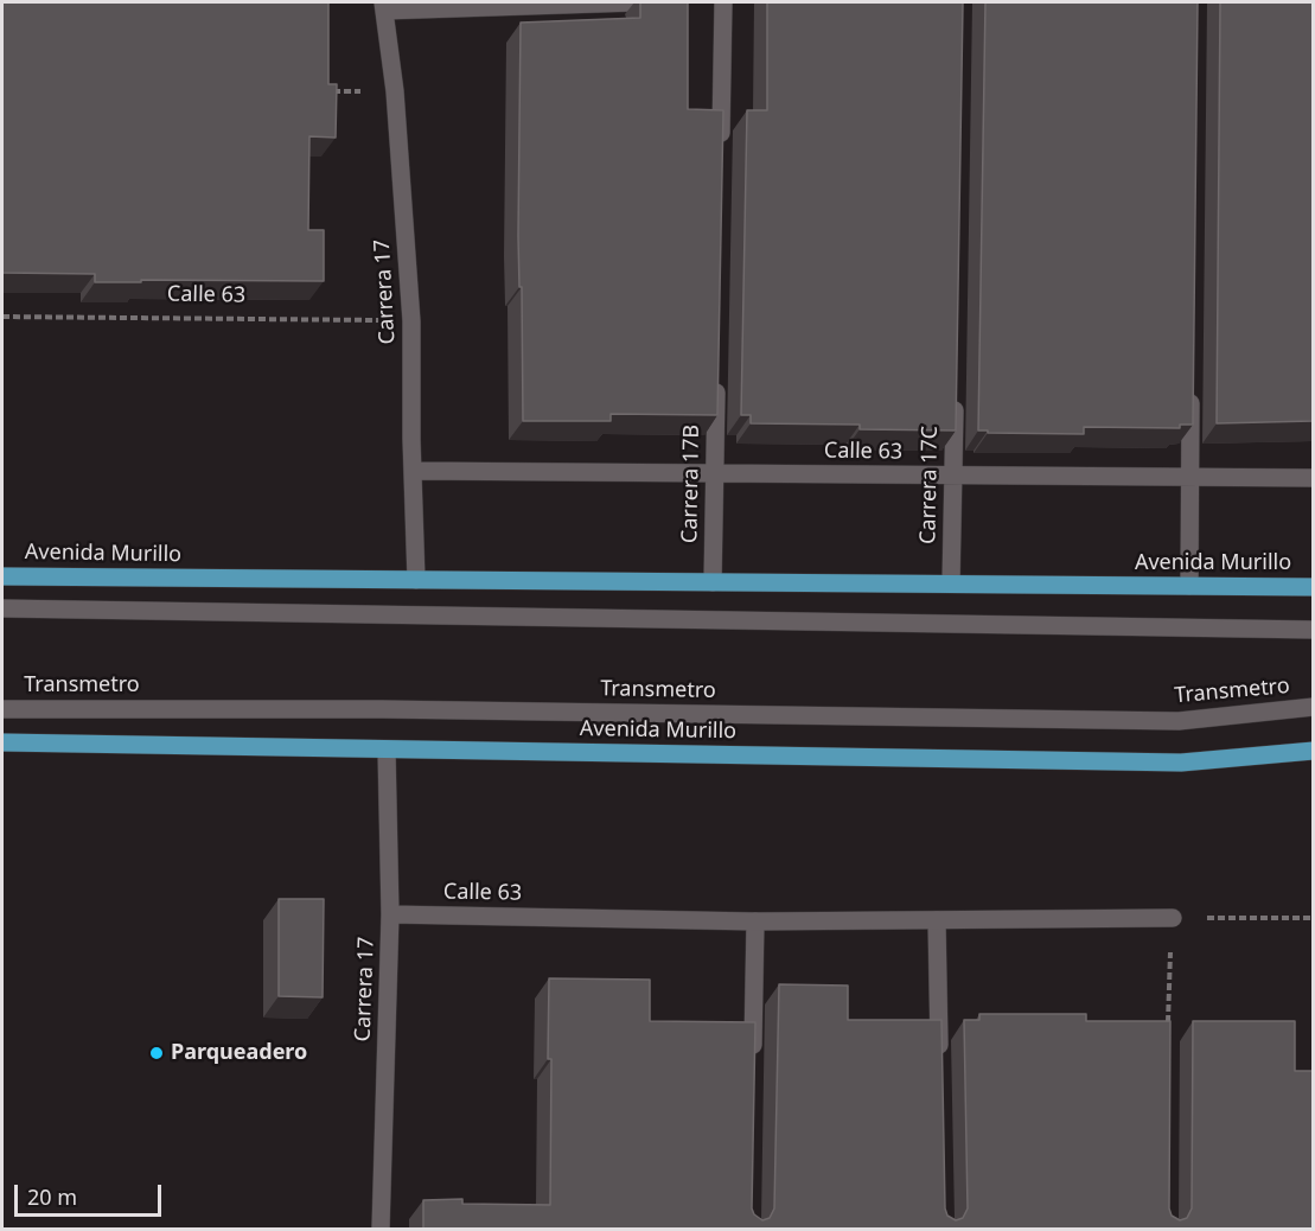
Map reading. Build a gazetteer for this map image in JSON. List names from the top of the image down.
{
  "streets": {
    "main road": ["Avenida Murillo"],
    "street": [
      "Carrera 17",
      "Calle 63",
      "Carrera 17B",
      "Carrera 17C",
      "Transmetro"
    ]
  },
  "crossings": [
    ["Carrera 17", "Calle 63"],
    ["Carrera 17", "Avenida Murillo"],
    ["Calle 63", "Carrera 17B"],
    ["Calle 63", "Carrera 17C"],
    ["Carrera 17B", "Avenida Murillo"],
    ["Carrera 17C", "Avenida Murillo"]
  ],
  "places": ["Parqueadero"],
  "scale_bar": "20 m"
}
